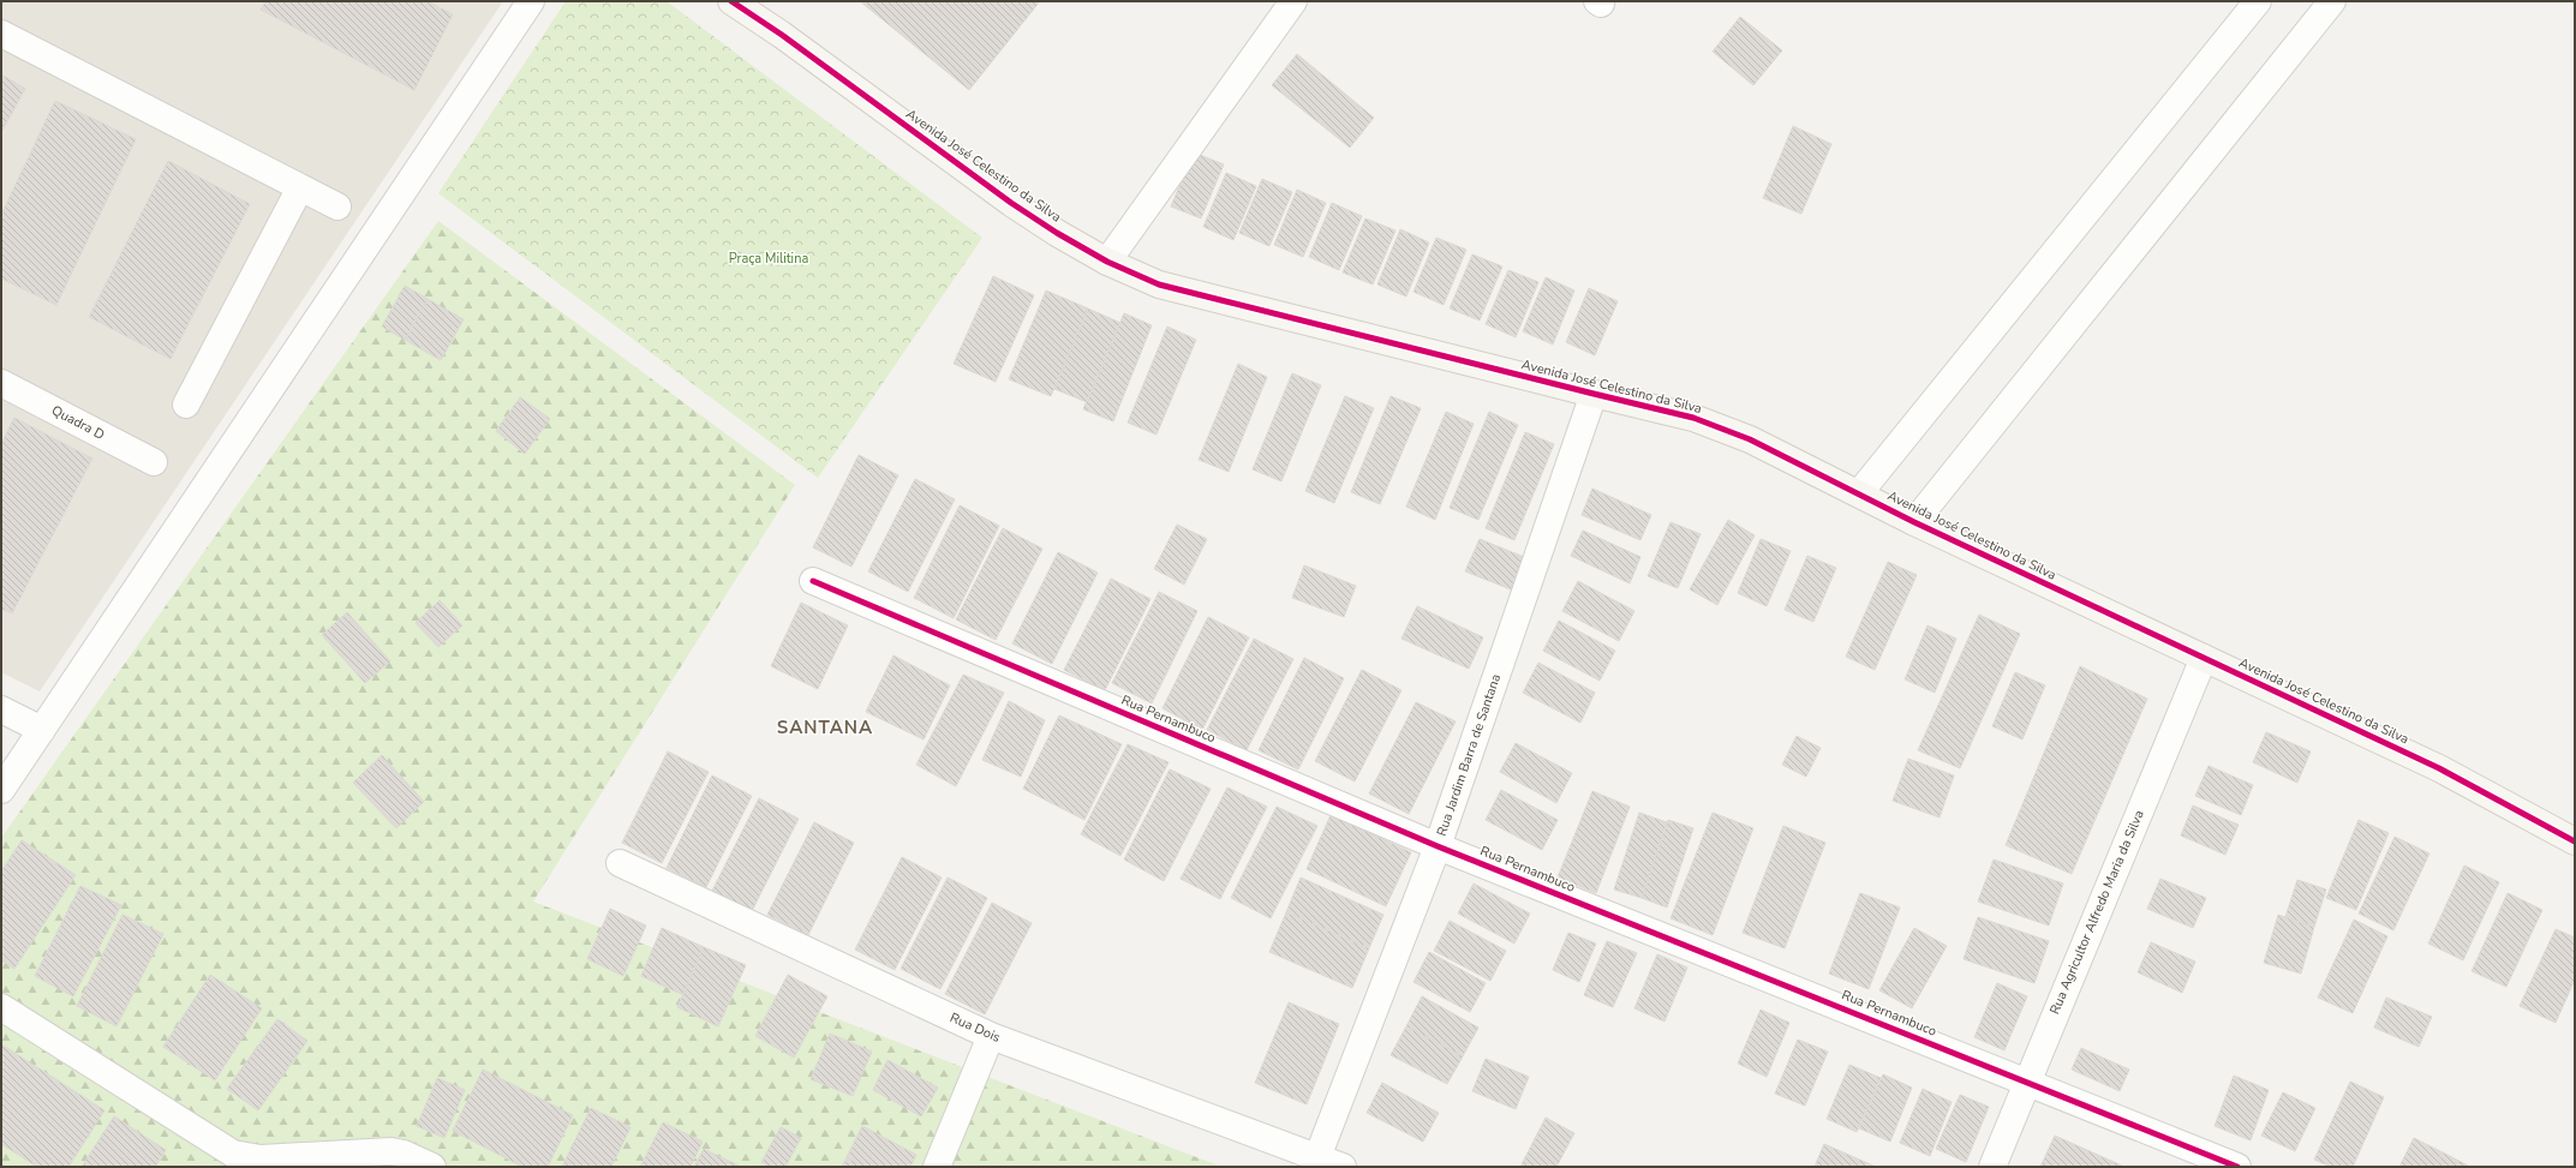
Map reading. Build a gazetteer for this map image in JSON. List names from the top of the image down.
{
  "streets": {
    "street": [
      "Avenida José Celestino da Silva",
      "Quadra D",
      "Rua Pernambuco",
      "Rua Jardim Barra de Santana",
      "Rua Agricultor Alfredo Maria da Silva",
      "Rua Dois"
    ]
  },
  "crossings": [
    ["Avenida José Celestino da Silva", "Rua Jardim Barra de Santana"],
    ["Avenida José Celestino da Silva", "Rua Agricultor Alfredo Maria da Silva"],
    ["Rua Pernambuco", "Rua Jardim Barra de Santana"],
    ["Rua Pernambuco", "Rua Agricultor Alfredo Maria da Silva"],
    ["Rua Jardim Barra de Santana", "Rua Dois"]
  ],
  "districts": ["SANTANA"],
  "parks": ["Praça Militina"]
}
